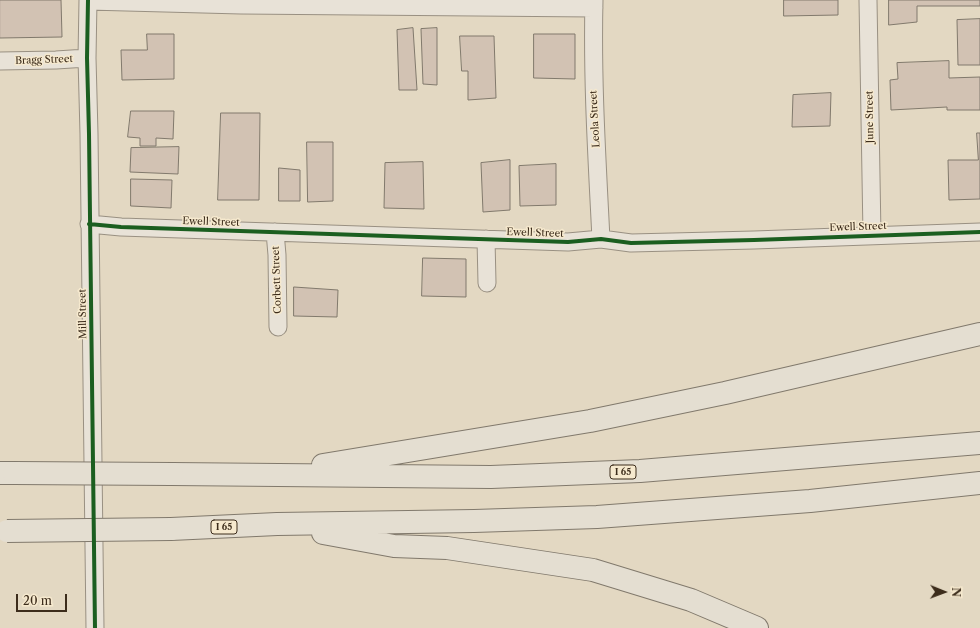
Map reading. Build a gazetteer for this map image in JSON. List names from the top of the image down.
{
  "streets": {
    "highway": ["I 65"],
    "street": [
      "Bragg Street",
      "June Street",
      "Leola Street",
      "Ewell Street",
      "Corbett Street",
      "Mill Street"
    ]
  },
  "crossings": [
    ["Bragg Street", "Mill Street"],
    ["June Street", "Ewell Street"],
    ["Leola Street", "Ewell Street"],
    ["Ewell Street", "Corbett Street"],
    ["Ewell Street", "Mill Street"]
  ],
  "scale_bar": "20 m",
  "north": "right"
}
